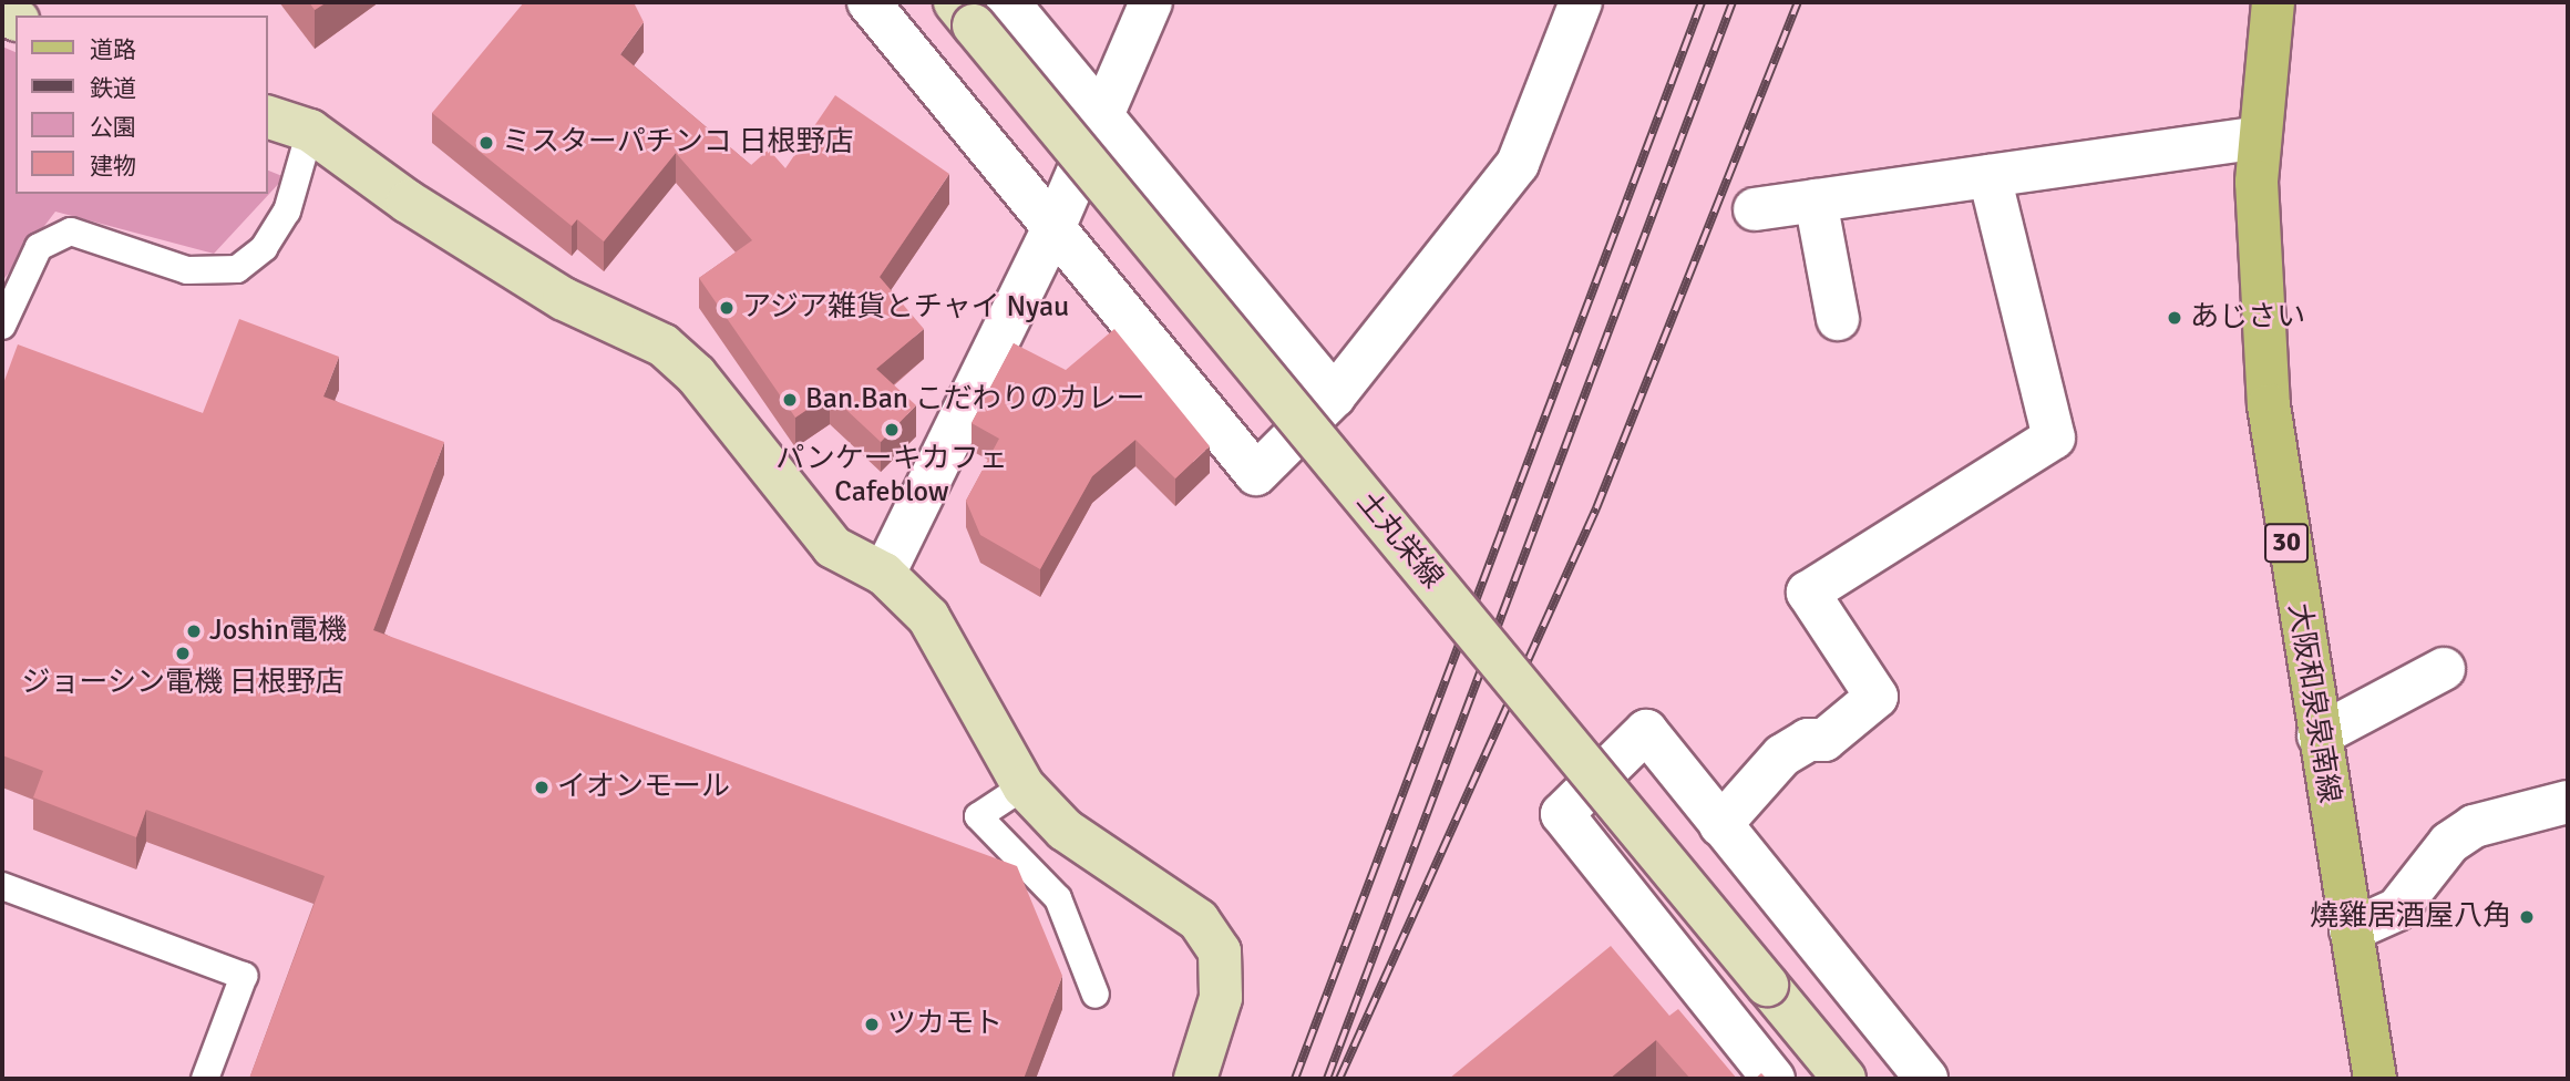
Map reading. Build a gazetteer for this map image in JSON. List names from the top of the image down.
{
  "streets": {
    "main road": ["30", "大阪和泉泉南線"],
    "street": ["土丸栄線"]
  },
  "places": [
    "ミスターパチンコ 日根野店",
    "アジア雑貨とチャイ Nyau",
    "あじさい",
    "Ban.Ban こだわりのカレー",
    "パンケーキカフェ Cafeblow",
    "Joshin電機",
    "ジョーシン電機 日根野店",
    "イオンモール",
    "燒雞居酒屋八角",
    "ツカモト"
  ],
  "legend": [
    "道路",
    "鉄道",
    "公園",
    "建物"
  ]
}
